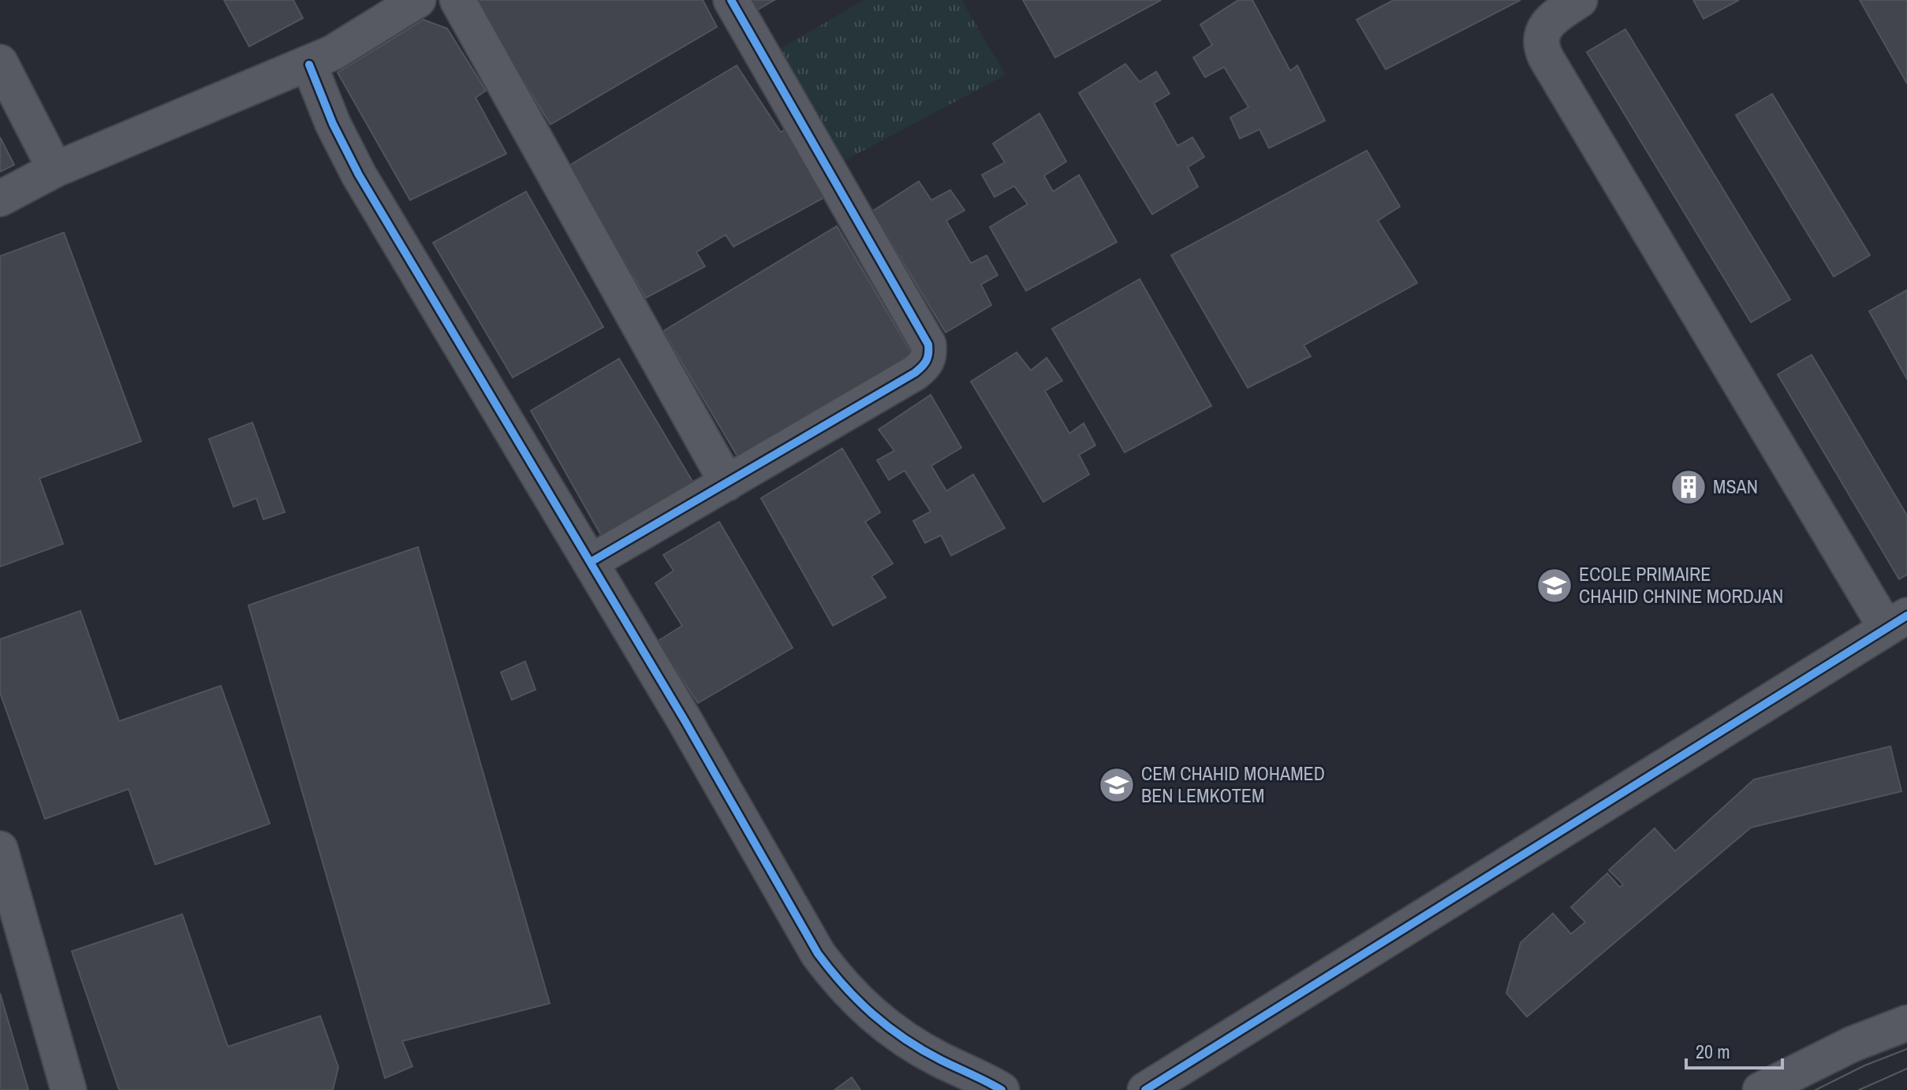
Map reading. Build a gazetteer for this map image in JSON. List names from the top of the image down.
{
  "places": {
    "building": ["MSAN"],
    "school or university": ["ECOLE PRIMAIRE CHAHID CHNINE MORDJAN", "CEM CHAHID MOHAMED BEN LEMKOTEM"]
  },
  "scale_bar": "20 m"
}
